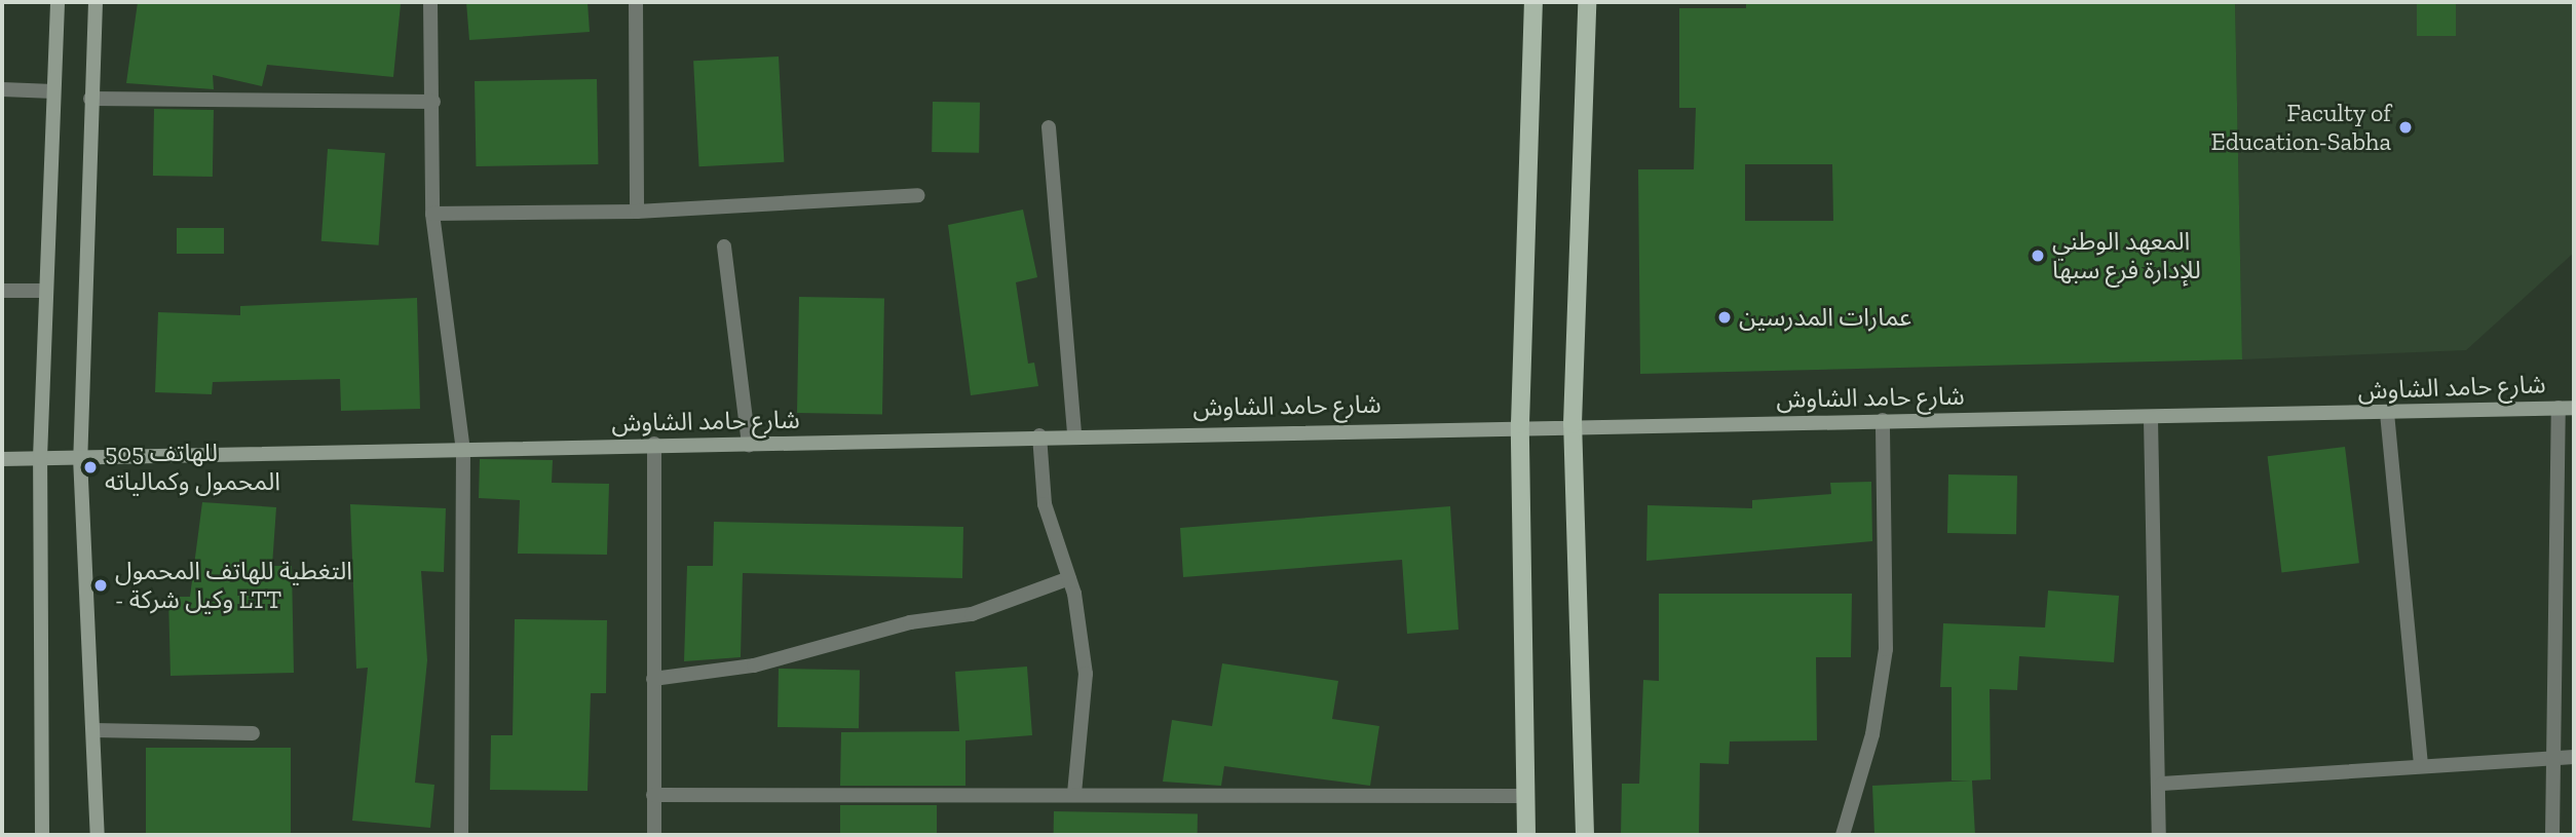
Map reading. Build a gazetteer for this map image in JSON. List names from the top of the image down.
{
  "streets": {
    "street": ["شارع حامد الشاوش"]
  },
  "places": [
    "Faculty of Education-Sabha",
    "المعهد الوطني للإدارة فرع سبها",
    "عمارات المدرسين",
    "505 للهاتف المحمول وكمالياته",
    "التغطية للهاتف المحمول - وكيل شركة LTT"
  ]
}
